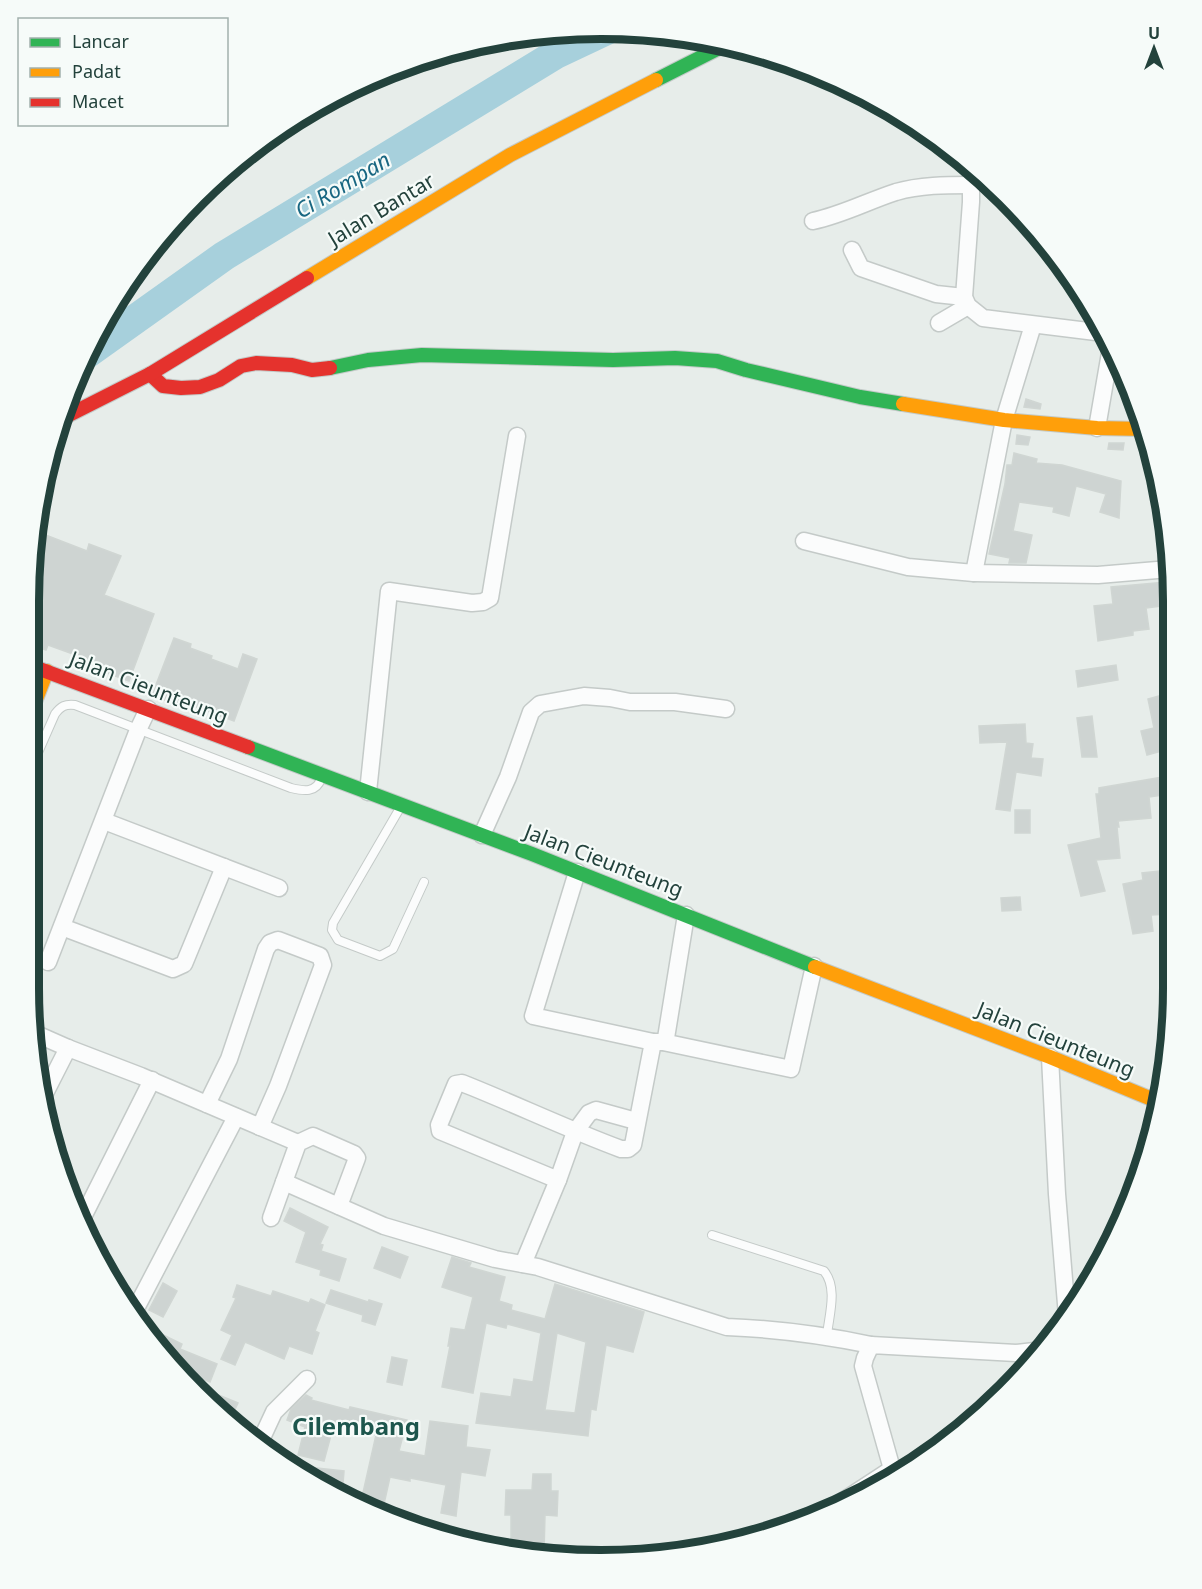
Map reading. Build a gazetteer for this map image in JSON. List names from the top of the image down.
{
  "streets": {
    "street": ["Jalan Bantar", "Jalan Cieunteung"]
  },
  "districts": ["Cilembang"],
  "water": ["Ci Rompan"],
  "legend": ["Lancar", "Padat", "Macet"],
  "north": "top"
}
